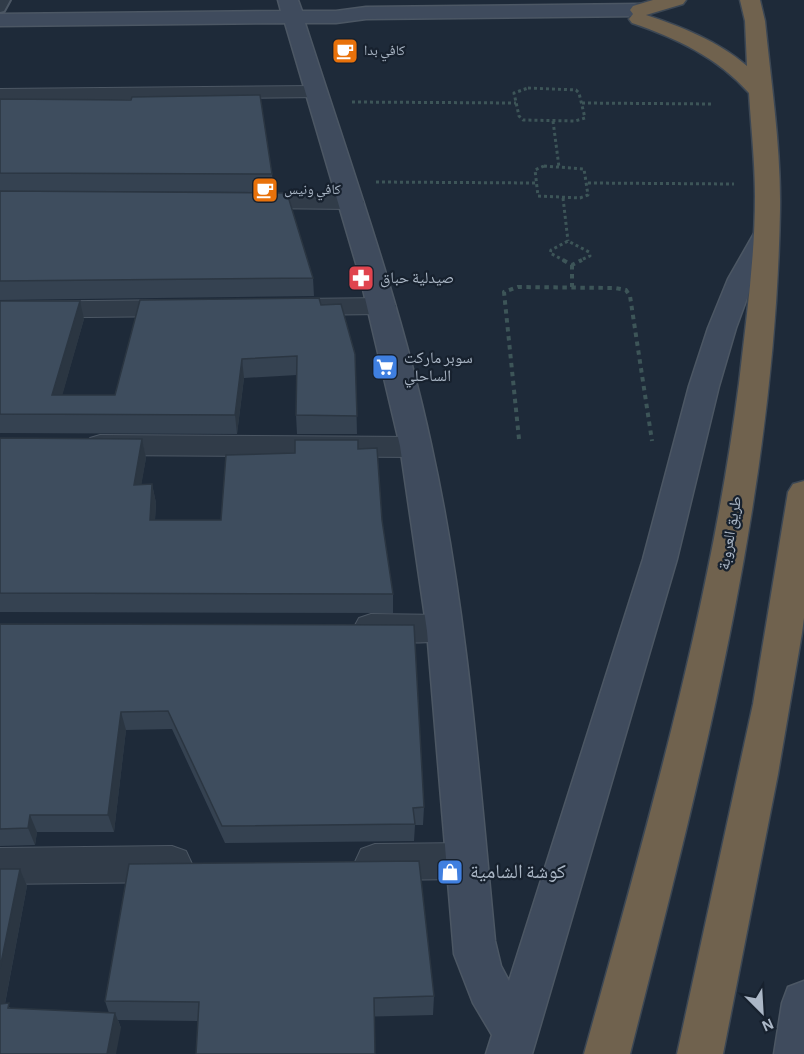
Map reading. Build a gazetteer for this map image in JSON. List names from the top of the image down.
{
  "streets": {
    "highway": ["طريق العروبة"]
  },
  "places": {
    "cafe": ["كافي بدا", "كافي ونيس"],
    "pharmacy": ["صيدلية حباق"],
    "supermarket": ["سوبر ماركت الساحلي"],
    "shop": ["كوشة الشامية"]
  },
  "north": "bottom right"
}
